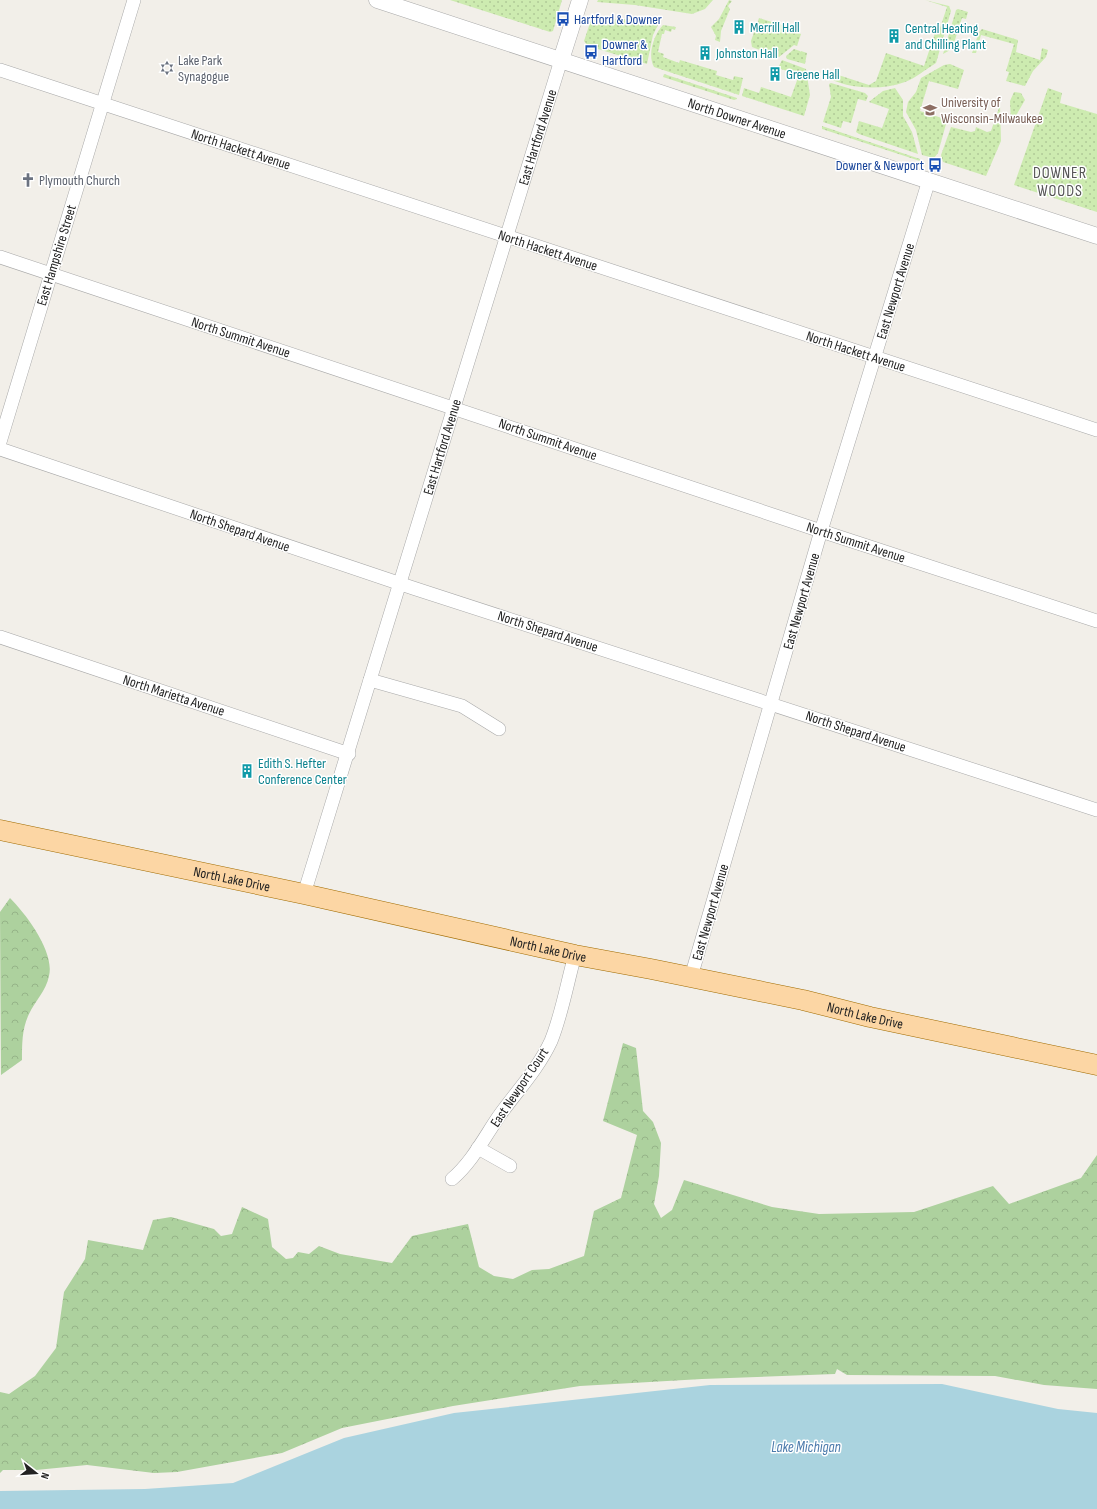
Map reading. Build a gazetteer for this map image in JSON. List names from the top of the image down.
{
  "streets": {
    "main road": ["North Lake Drive"],
    "street": [
      "North Downer Avenue",
      "East Hartford Avenue",
      "North Hackett Avenue",
      "East Hampshire Street",
      "East Newport Avenue",
      "North Summit Avenue",
      "North Shepard Avenue",
      "North Marietta Avenue",
      "East Newport Court"
    ]
  },
  "crossings": [
    ["North Downer Avenue", "East Hartford Avenue"],
    ["North Downer Avenue", "East Newport Avenue"],
    ["East Hartford Avenue", "North Hackett Avenue"],
    ["East Hartford Avenue", "North Summit Avenue"],
    ["East Hartford Avenue", "North Shepard Avenue"],
    ["East Hartford Avenue", "North Marietta Avenue"],
    ["East Hartford Avenue", "North Lake Drive"],
    ["North Hackett Avenue", "East Hampshire Street"],
    ["North Hackett Avenue", "East Newport Avenue"],
    ["East Hampshire Street", "North Summit Avenue"],
    ["East Newport Avenue", "North Summit Avenue"],
    ["East Newport Avenue", "North Shepard Avenue"],
    ["East Newport Avenue", "North Lake Drive"],
    ["North Lake Drive", "East Newport Court"]
  ],
  "districts": ["DOWNER WOODS"],
  "water": ["Lake Michigan"],
  "places": {
    "bus stop": ["Hartford & Downer", "Downer & Hartford", "Downer & Newport"],
    "building": [
      "Merrill Hall",
      "Central Heating and Chilling Plant",
      "Johnston Hall",
      "Greene Hall",
      "Edith S. Hefter Conference Center"
    ],
    "synagogue": ["Lake Park Synagogue"],
    "school or university": ["University of Wisconsin-Milwaukee"],
    "church": ["Plymouth Church"]
  },
  "north": "right"
}
